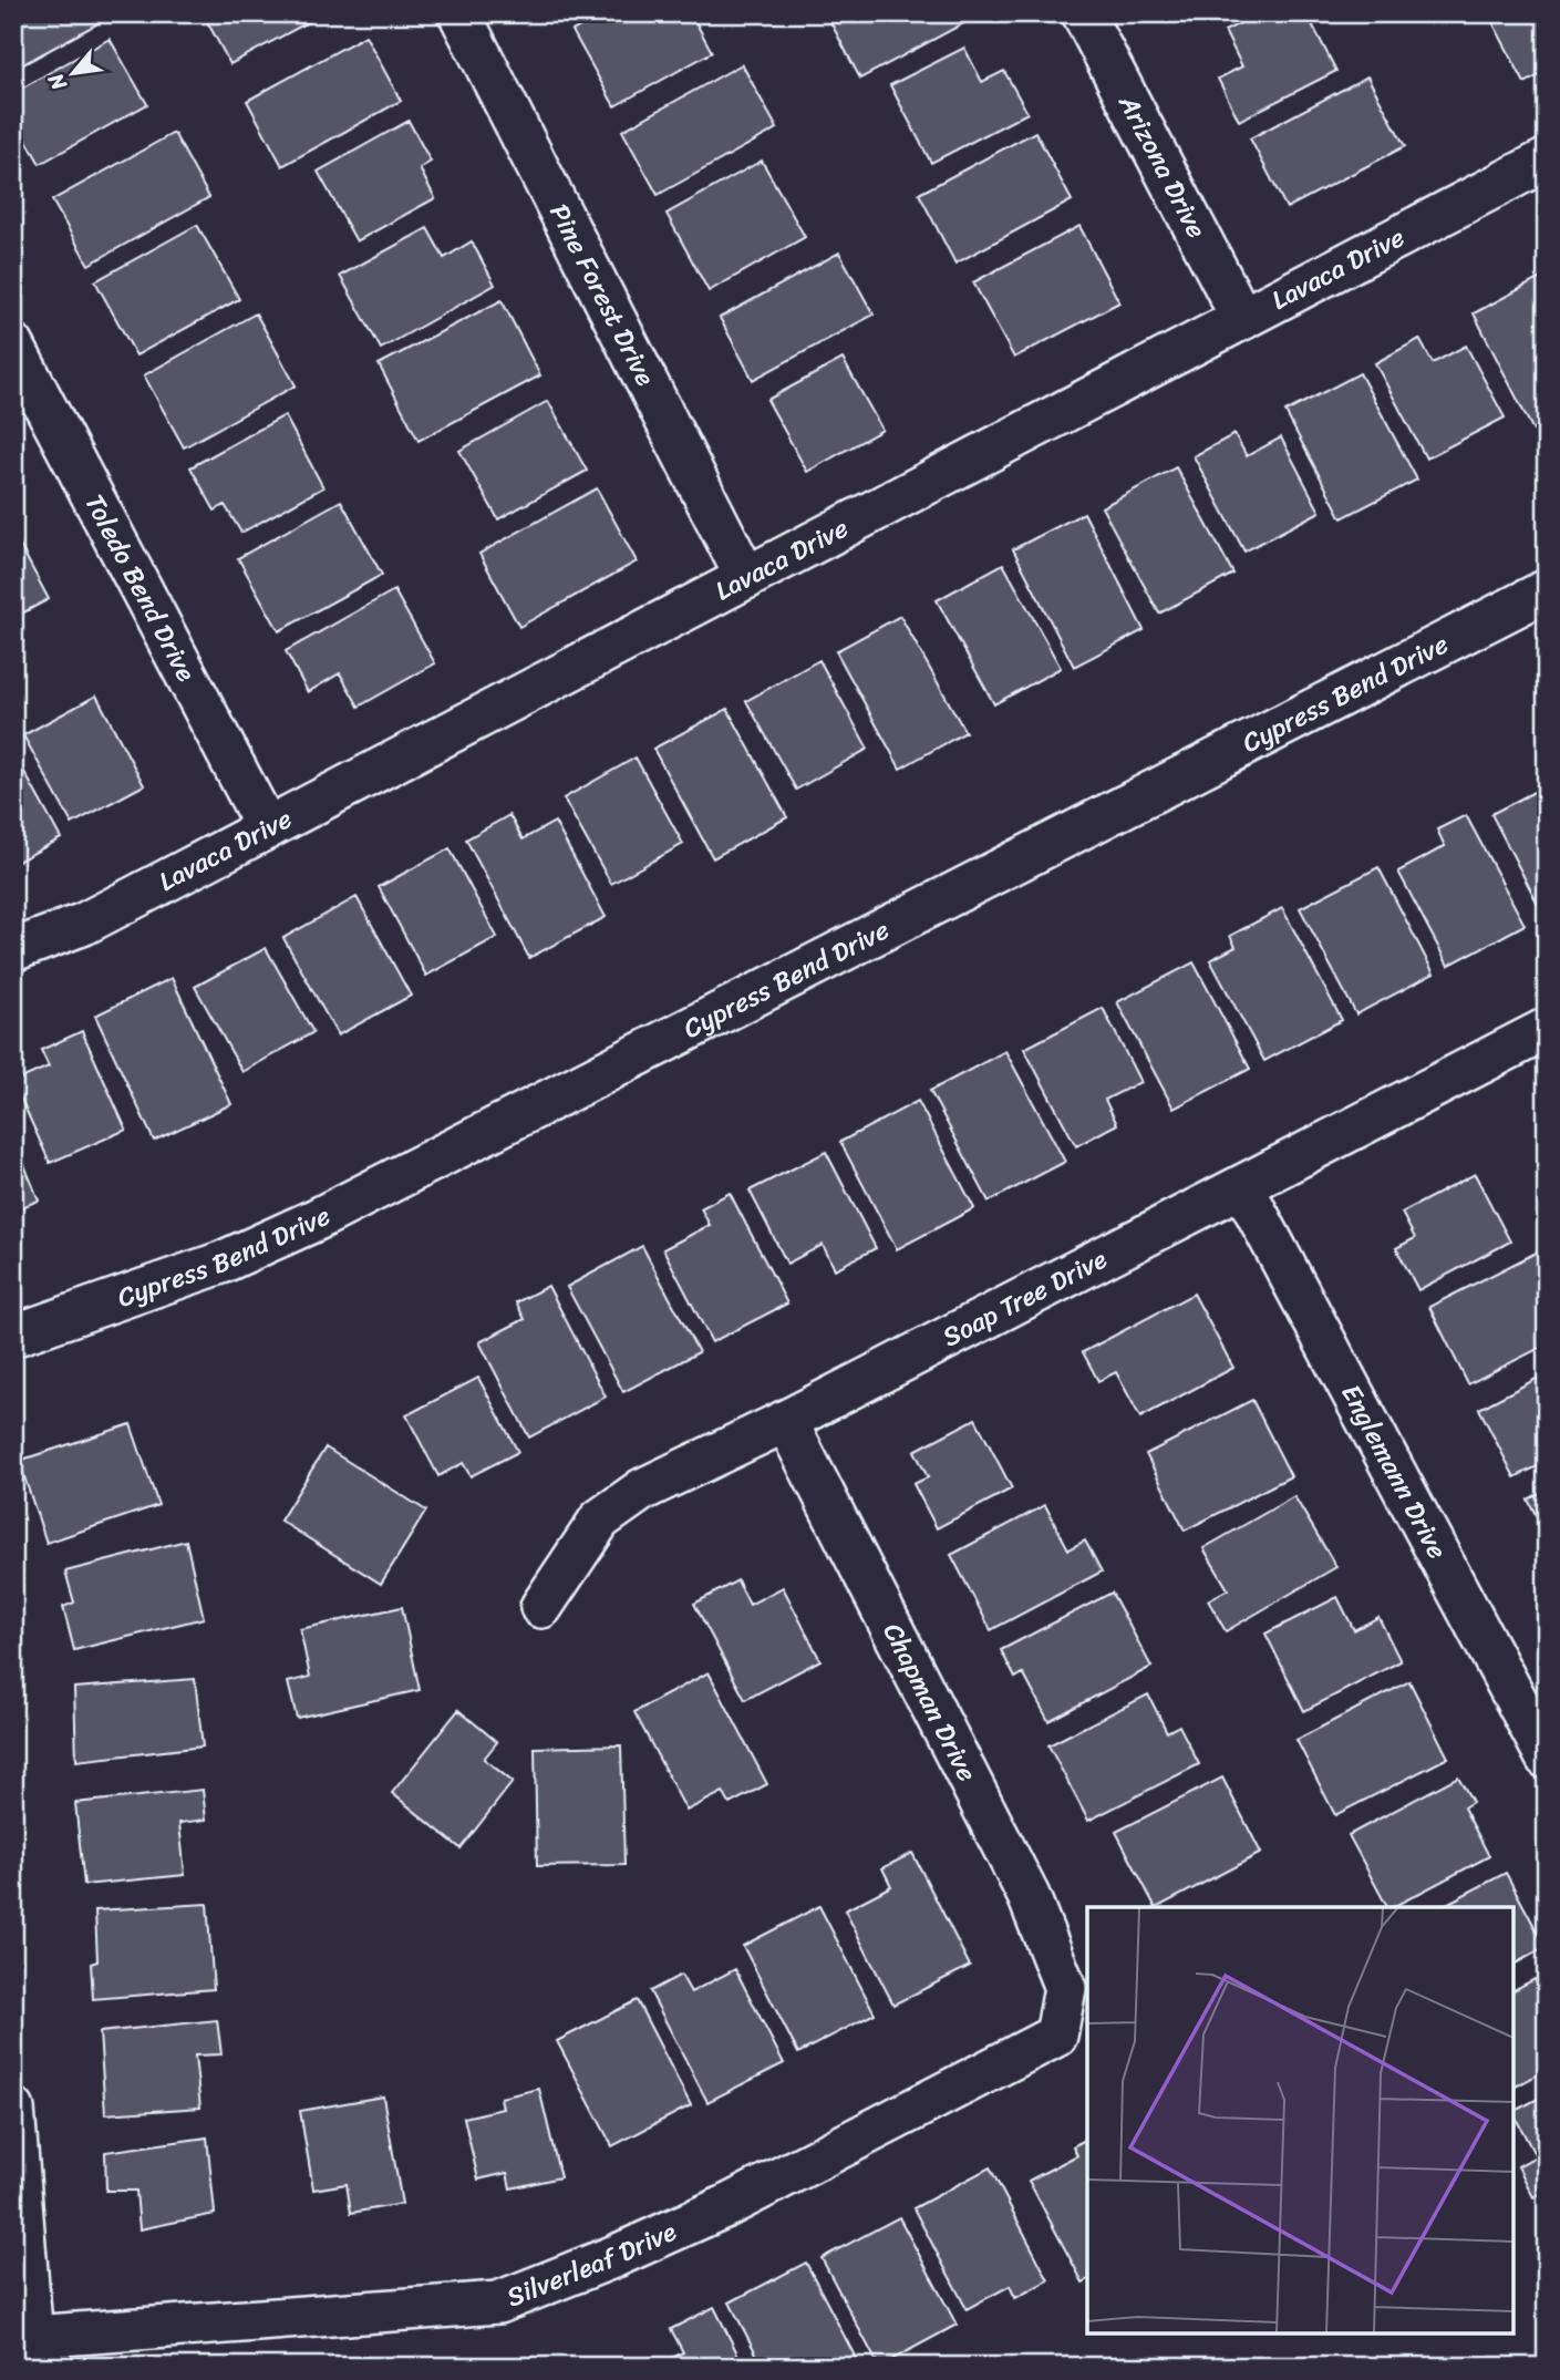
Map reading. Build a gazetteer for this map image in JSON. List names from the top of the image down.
{
  "streets": {
    "street": [
      "Arizona Drive",
      "Lavaca Drive",
      "Pine Forest Drive",
      "Toledo Bend Drive",
      "Cypress Bend Drive",
      "Soap Tree Drive",
      "Englemann Drive",
      "Chapman Drive",
      "Silverleaf Drive"
    ]
  },
  "crossings": [
    ["Arizona Drive", "Lavaca Drive"],
    ["Lavaca Drive", "Pine Forest Drive"],
    ["Lavaca Drive", "Toledo Bend Drive"],
    ["Soap Tree Drive", "Englemann Drive"],
    ["Soap Tree Drive", "Chapman Drive"],
    ["Chapman Drive", "Silverleaf Drive"]
  ],
  "north": "bottom left"
}
